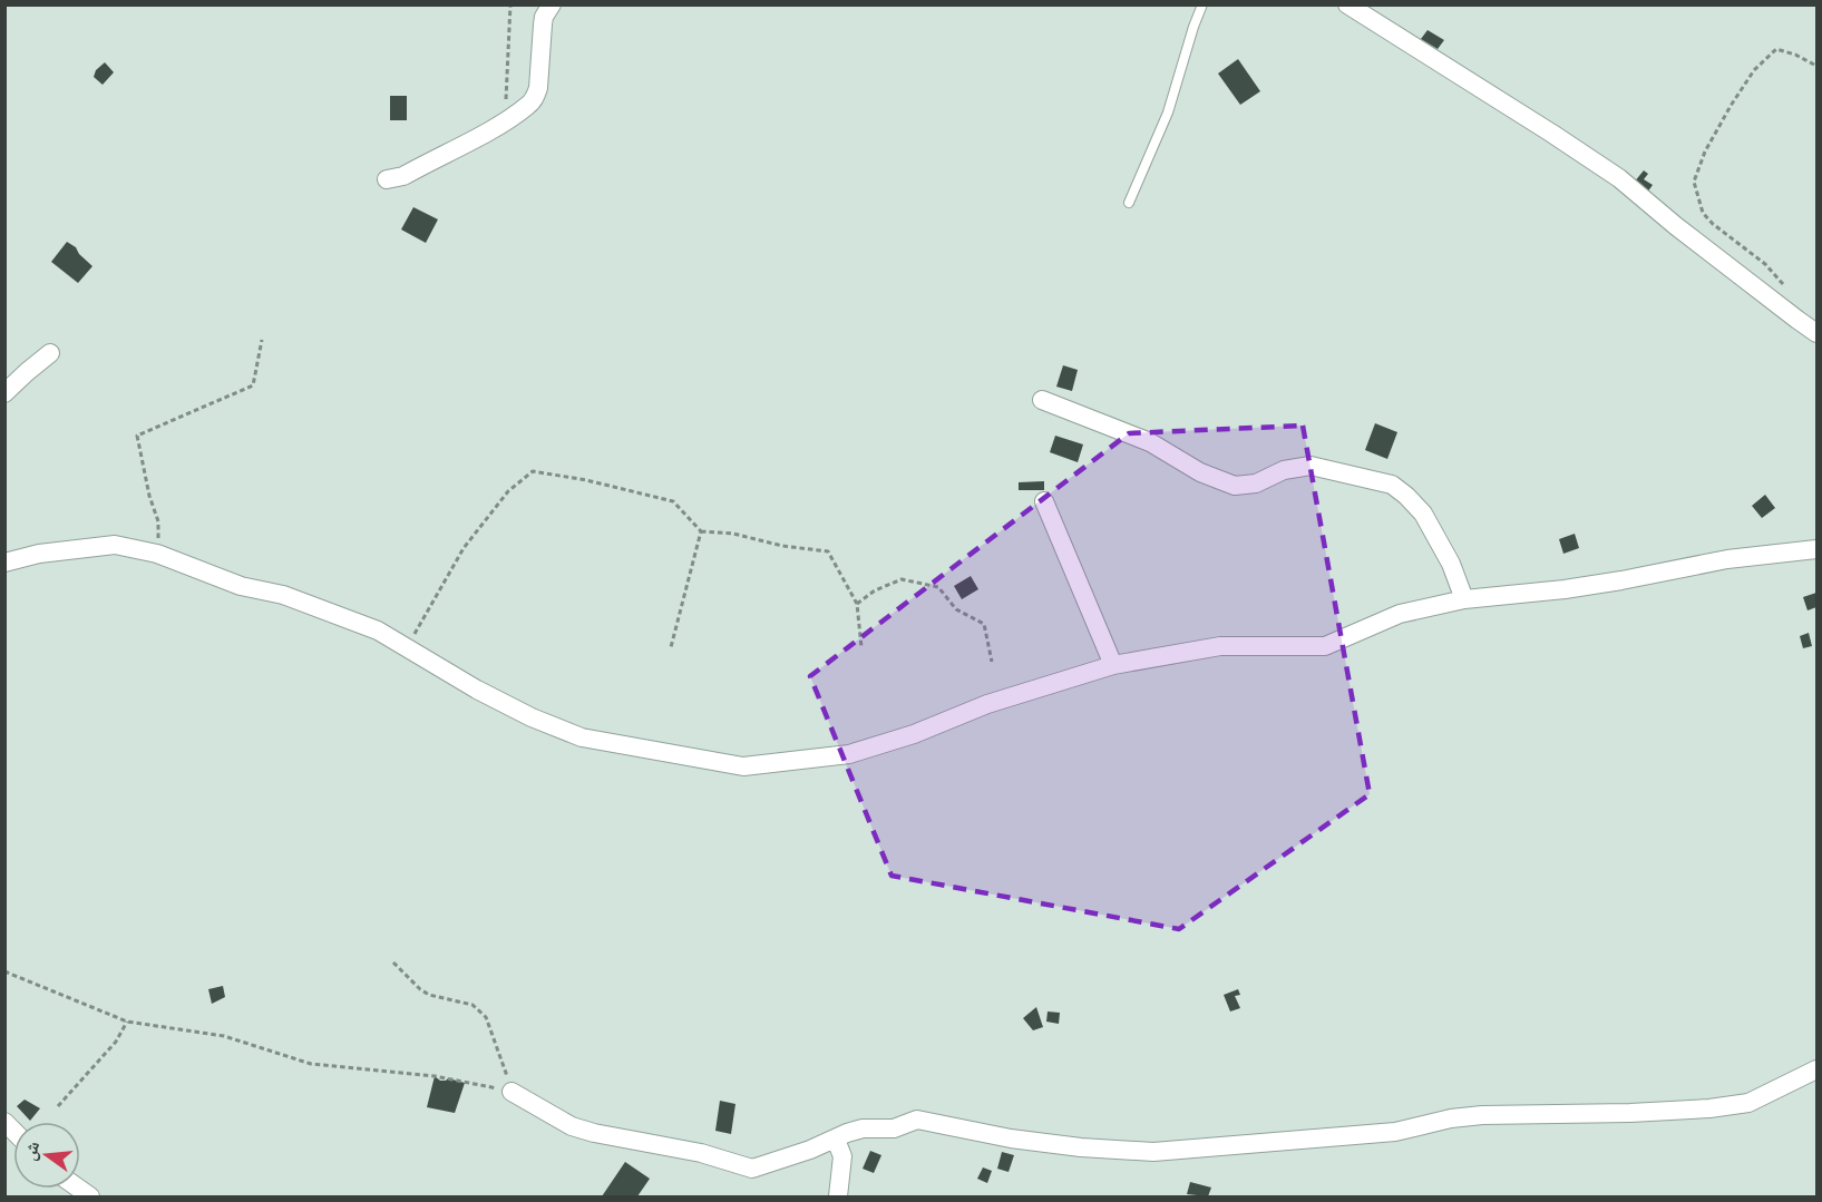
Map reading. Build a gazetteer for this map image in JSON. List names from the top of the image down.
{
  "north": "left"
}
